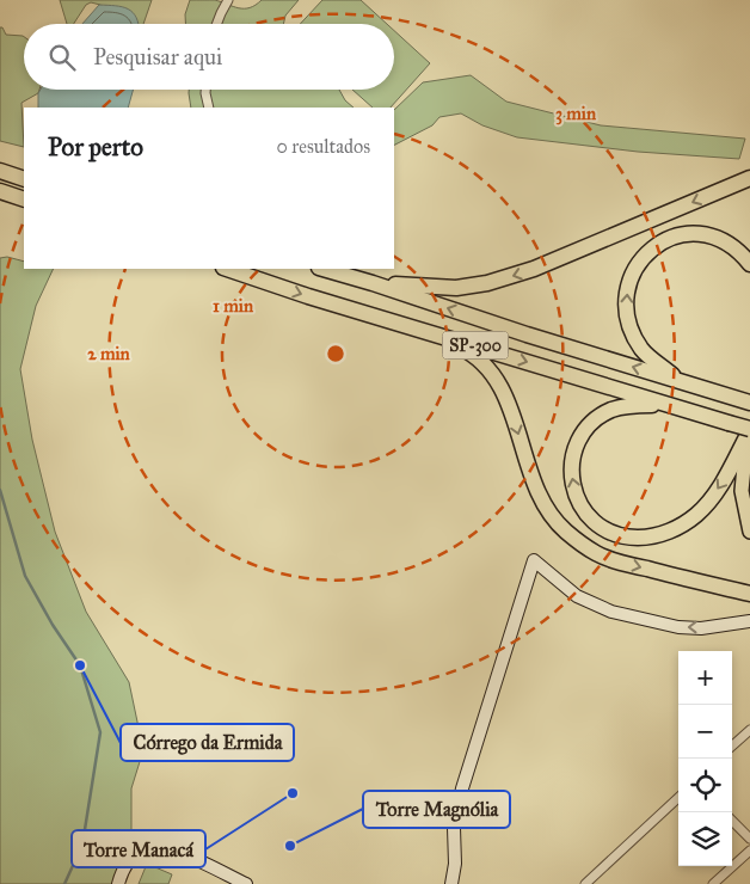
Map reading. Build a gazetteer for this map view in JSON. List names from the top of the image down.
{
  "streets": {
    "highway": ["SP-300"]
  },
  "places": ["Córrego da Ermida", "Torre Manacá", "Torre Magnólia"],
  "page": {
    "search": "Pesquisar aqui",
    "heading": ["Por perto", "0 resultados"],
    "map_buttons": ["+", "−"]
  },
  "rings": ["3 min", "1 min", "2 min"]
}
